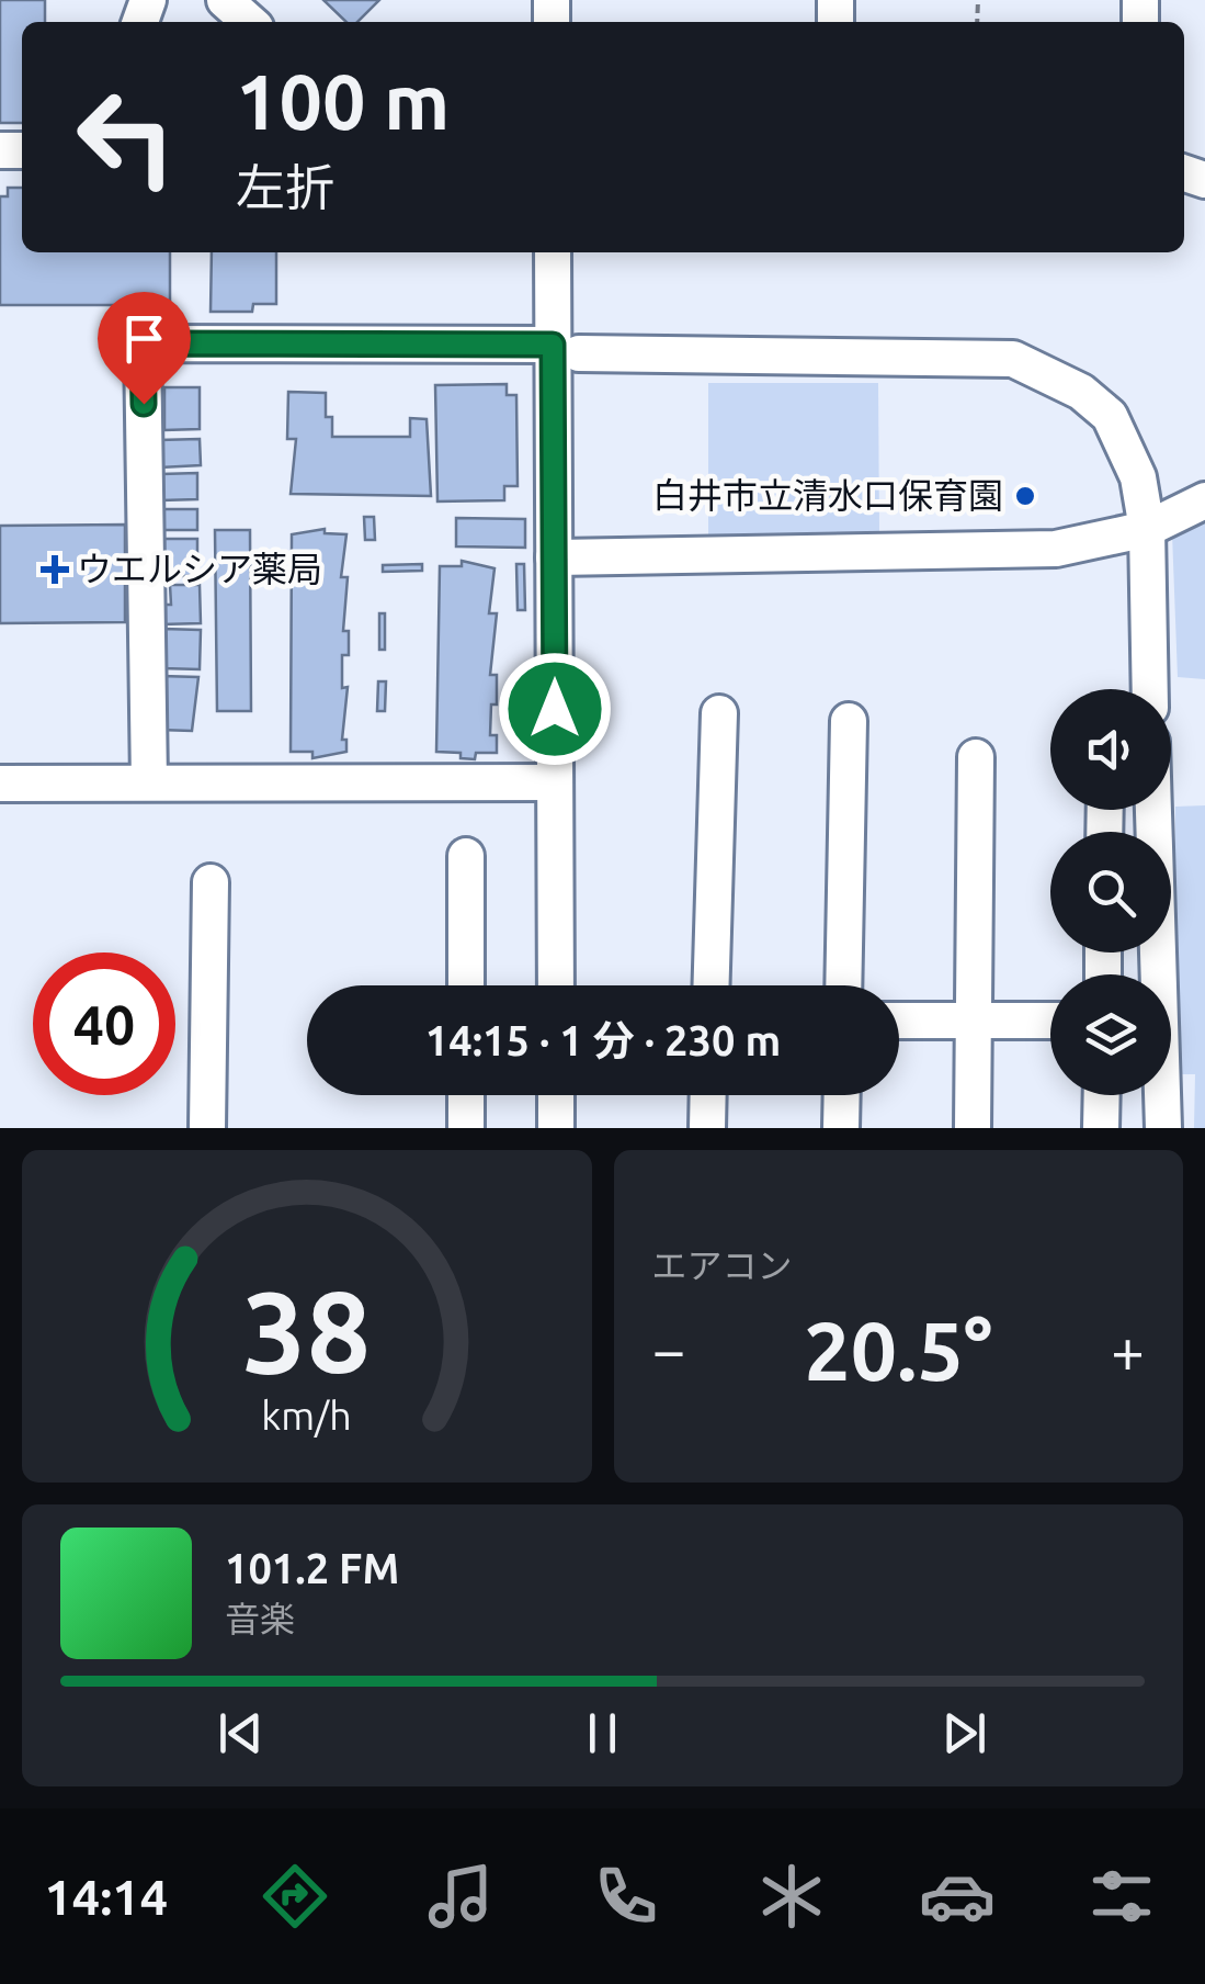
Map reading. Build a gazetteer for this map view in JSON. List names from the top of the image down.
{
  "places": {
    "other": ["白井市立清水口保育園"],
    "health": ["ウエルシア薬局"]
  },
  "page": {
    "turn": ["100 m", "左折"],
    "limit": "40",
    "trip": "14:15 · 1 分 · 230 m",
    "tile": "エアコン",
    "heat": ["−", "20.5°", "+"],
    "song": ["101.2 FM", "音楽"],
    "tabs": "14:14",
    "gauge": ["38", "km/h"]
  }
}
